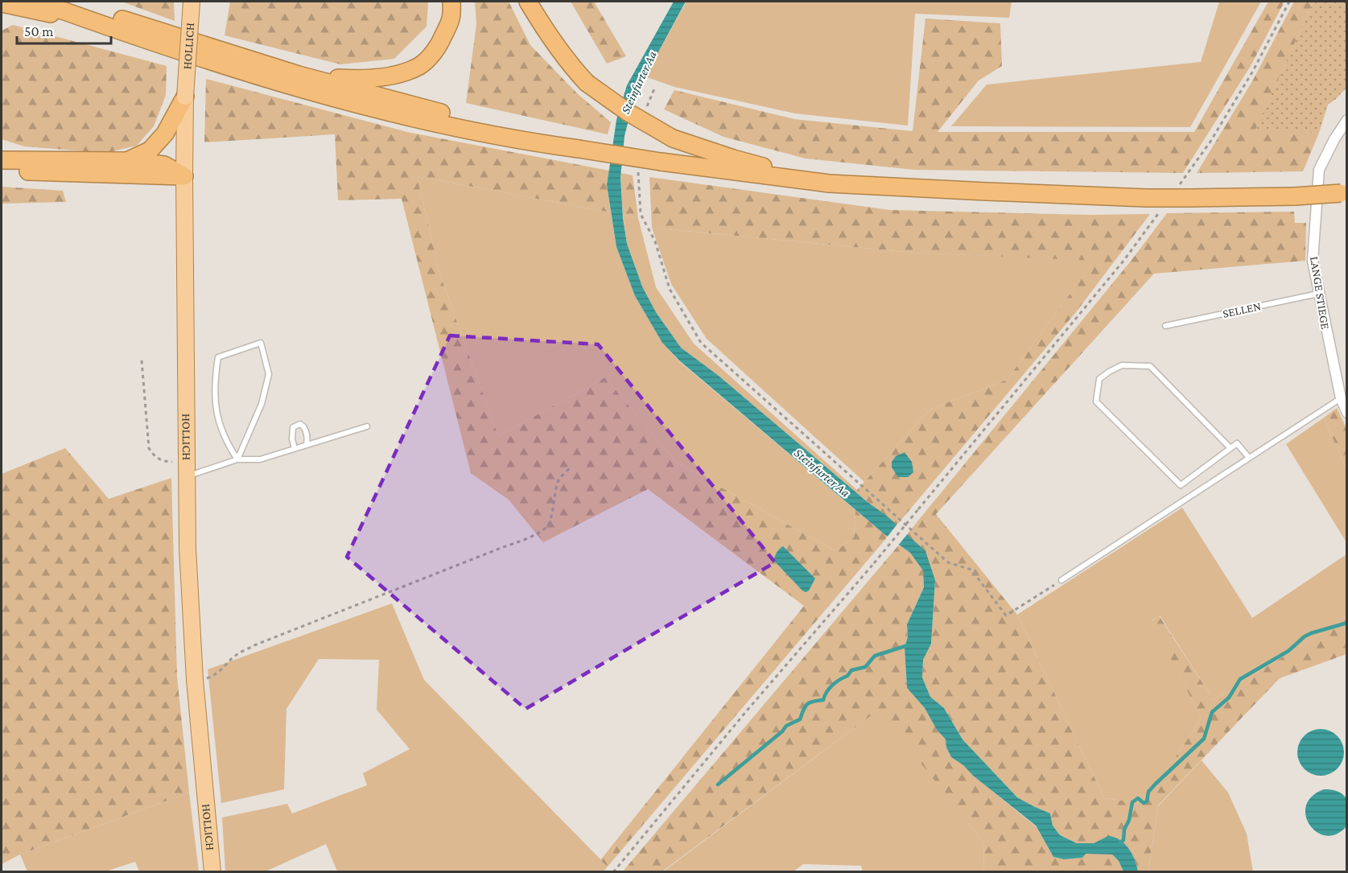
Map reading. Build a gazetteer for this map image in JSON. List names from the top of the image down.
{
  "streets": {
    "main road": ["HOLLICH"],
    "street": ["LANGE STIEGE"],
    "lane": ["SELLEN"]
  },
  "crossings": [
    ["LANGE STIEGE", "SELLEN"]
  ],
  "water": ["Steinfurter Aa"],
  "scale_bar": "50 m"
}
